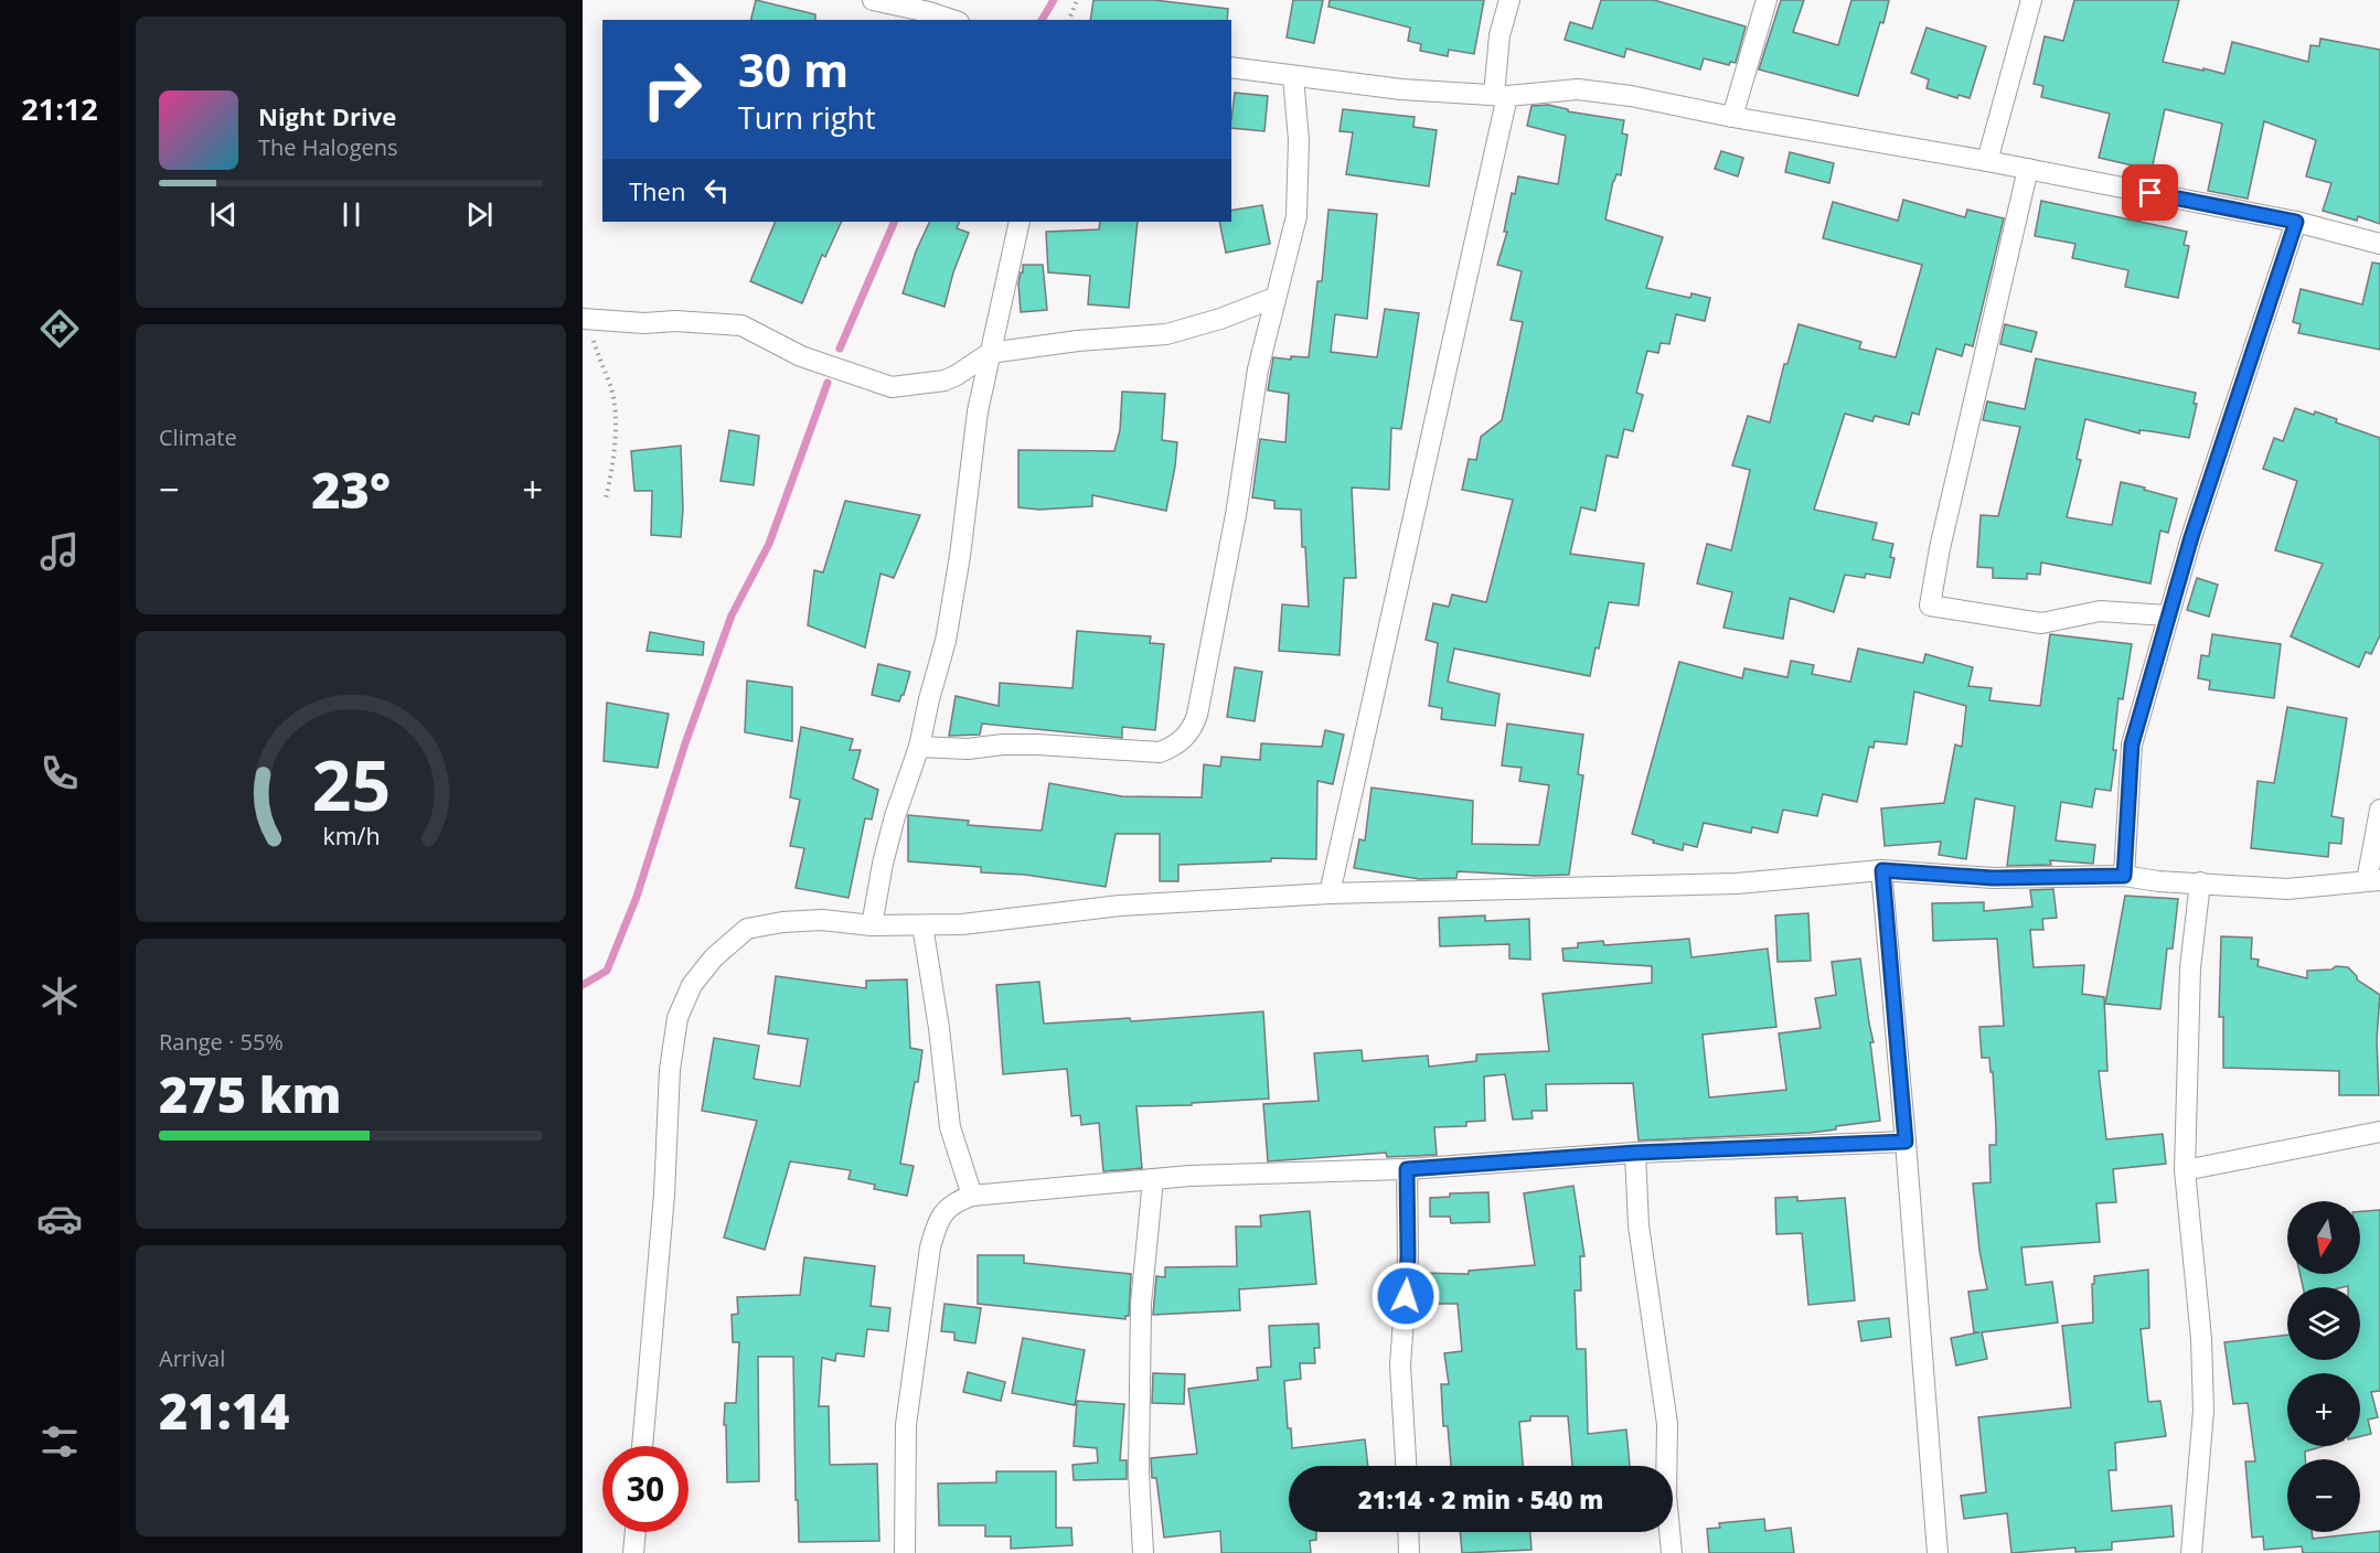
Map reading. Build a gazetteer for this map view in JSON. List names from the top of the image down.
{
  "north": "bottom",
  "page": {
    "tabs": "21:12",
    "turn": ["30 m", "Turn right"],
    "song": ["Night Drive", "The Halogens"],
    "then": "Then",
    "tile": [
      "Climate",
      ["Range · 55%", "275 km"],
      ["Arrival", "21:14"]
    ],
    "heat": ["−", "23°", "+"],
    "map_buttons": ["+", "−"],
    "limit": "30",
    "trip": "21:14 · 2 min · 540 m",
    "gauge": ["25", "km/h"]
  }
}
